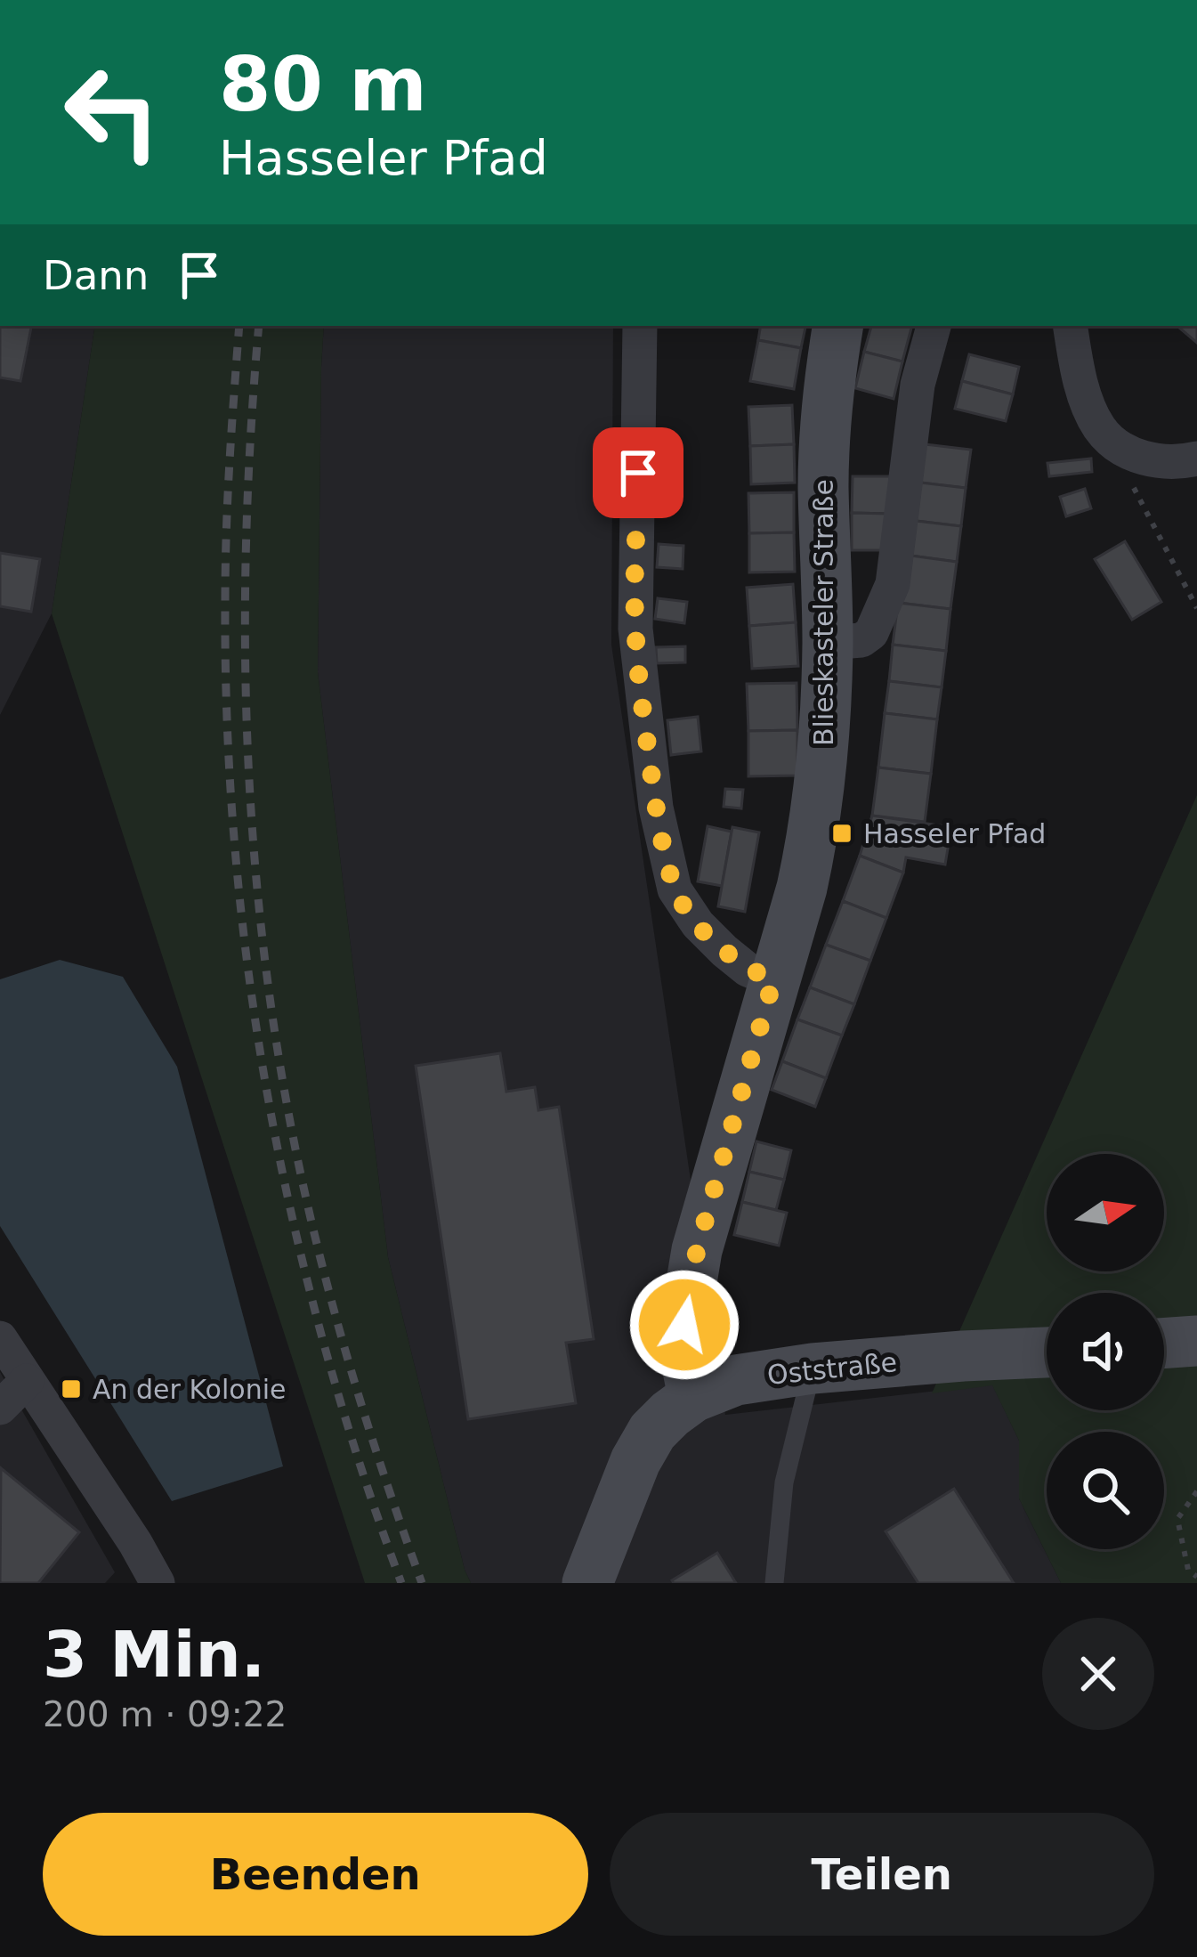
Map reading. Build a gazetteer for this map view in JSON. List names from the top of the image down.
{
  "streets": {
    "main road": ["Blieskasteler Straße", "Oststraße"]
  },
  "crossings": [
    ["Blieskasteler Straße", "Oststraße"]
  ],
  "places": {
    "transit": ["Hasseler Pfad", "An der Kolonie"]
  },
  "north": "right",
  "page": {
    "turn": ["80 m", "Hasseler Pfad"],
    "then": "Dann",
    "heading": ["3 Min.", "200 m · 09:22"],
    "buttons": ["Beenden", "Teilen"]
  }
}
